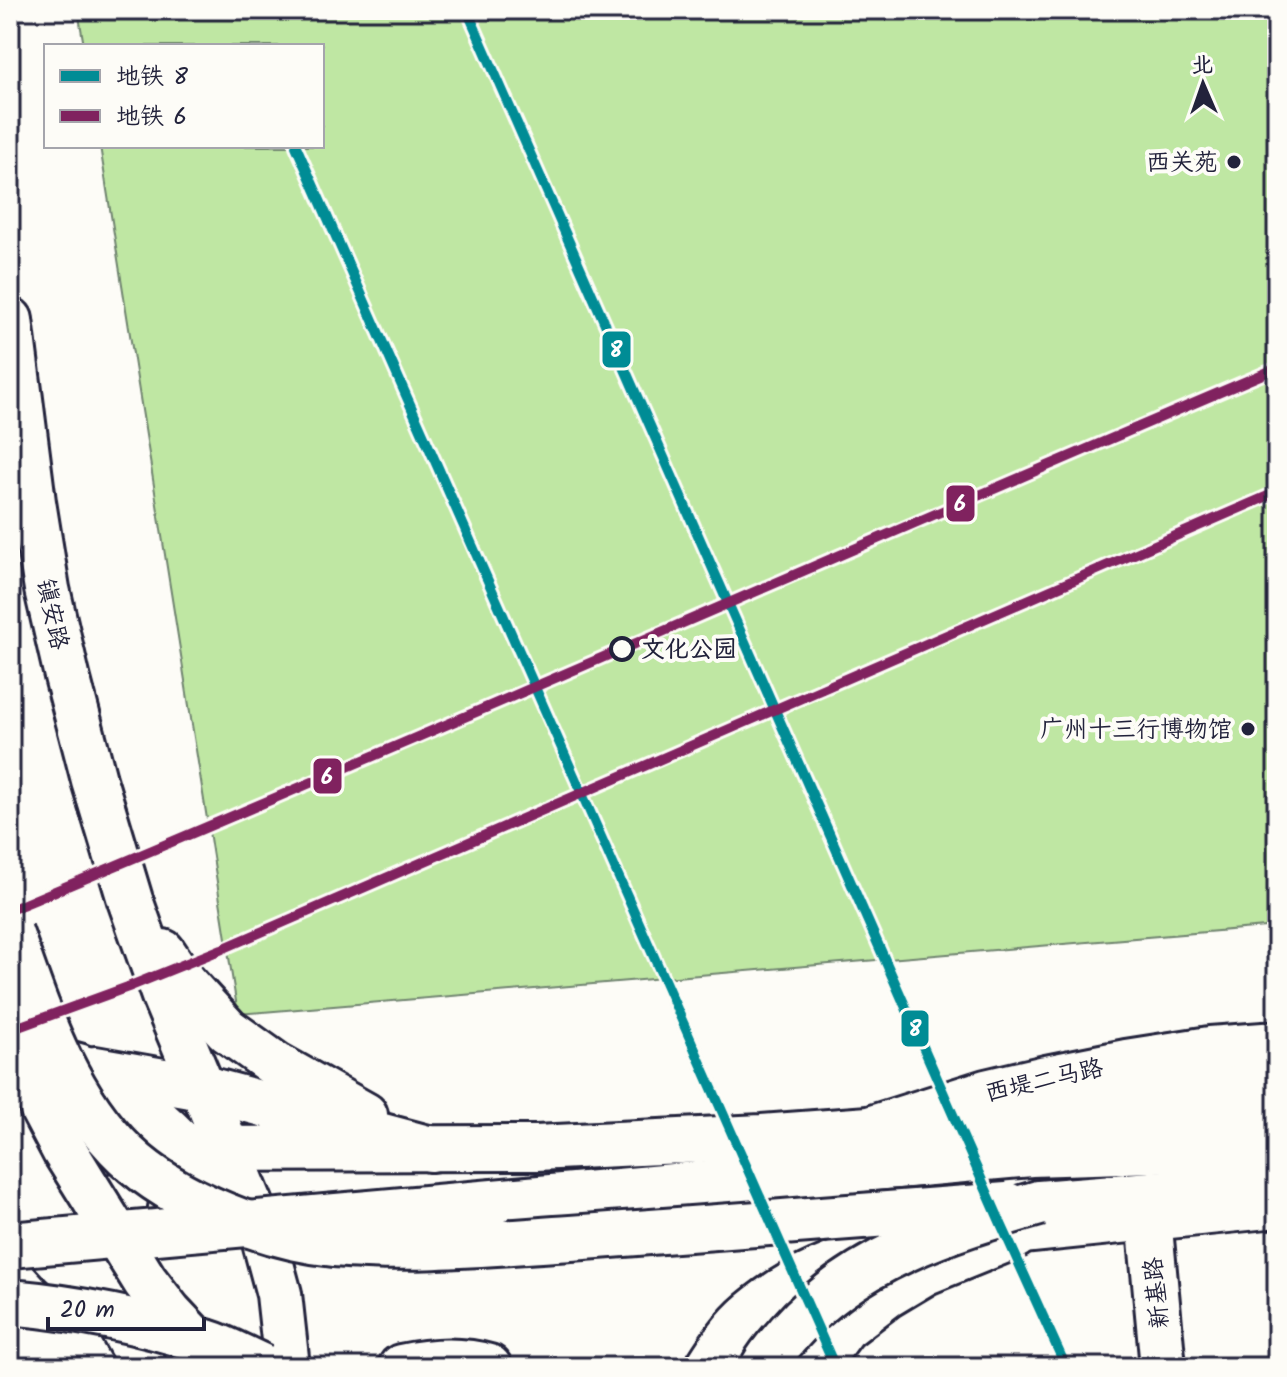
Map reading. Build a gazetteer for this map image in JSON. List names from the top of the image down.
{
  "streets": {
    "main road": ["镇安路", "西堤二马路", "新基路"]
  },
  "places": ["西关苑", "文化公园", "广州十三行博物馆"],
  "lines": ["metro line 8", "metro line 6"],
  "legend": ["地铁 8", "地铁 6"],
  "scale_bar": "20 m",
  "north": "top"
}
